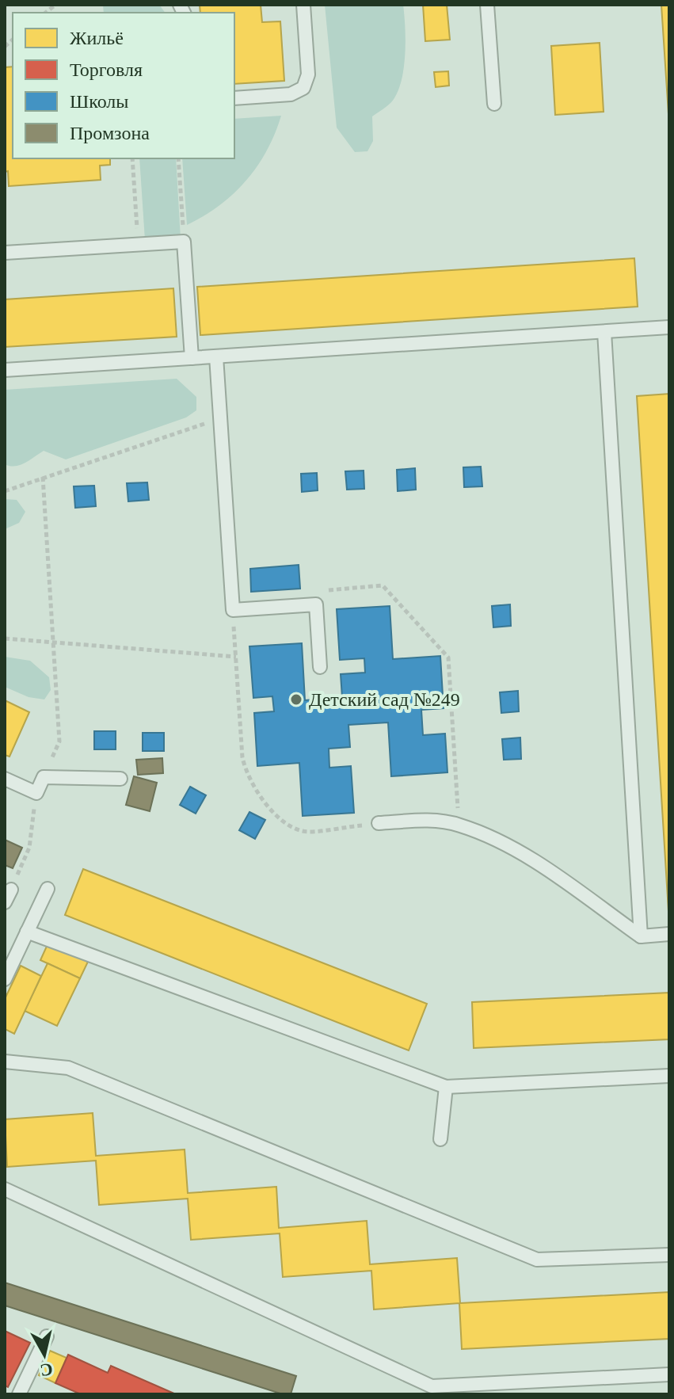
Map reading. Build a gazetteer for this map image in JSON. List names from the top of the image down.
{
  "places": ["Детский сад №249"],
  "legend": [
    "Жильё",
    "Торговля",
    "Школы",
    "Промзона"
  ],
  "north": "bottom"
}
